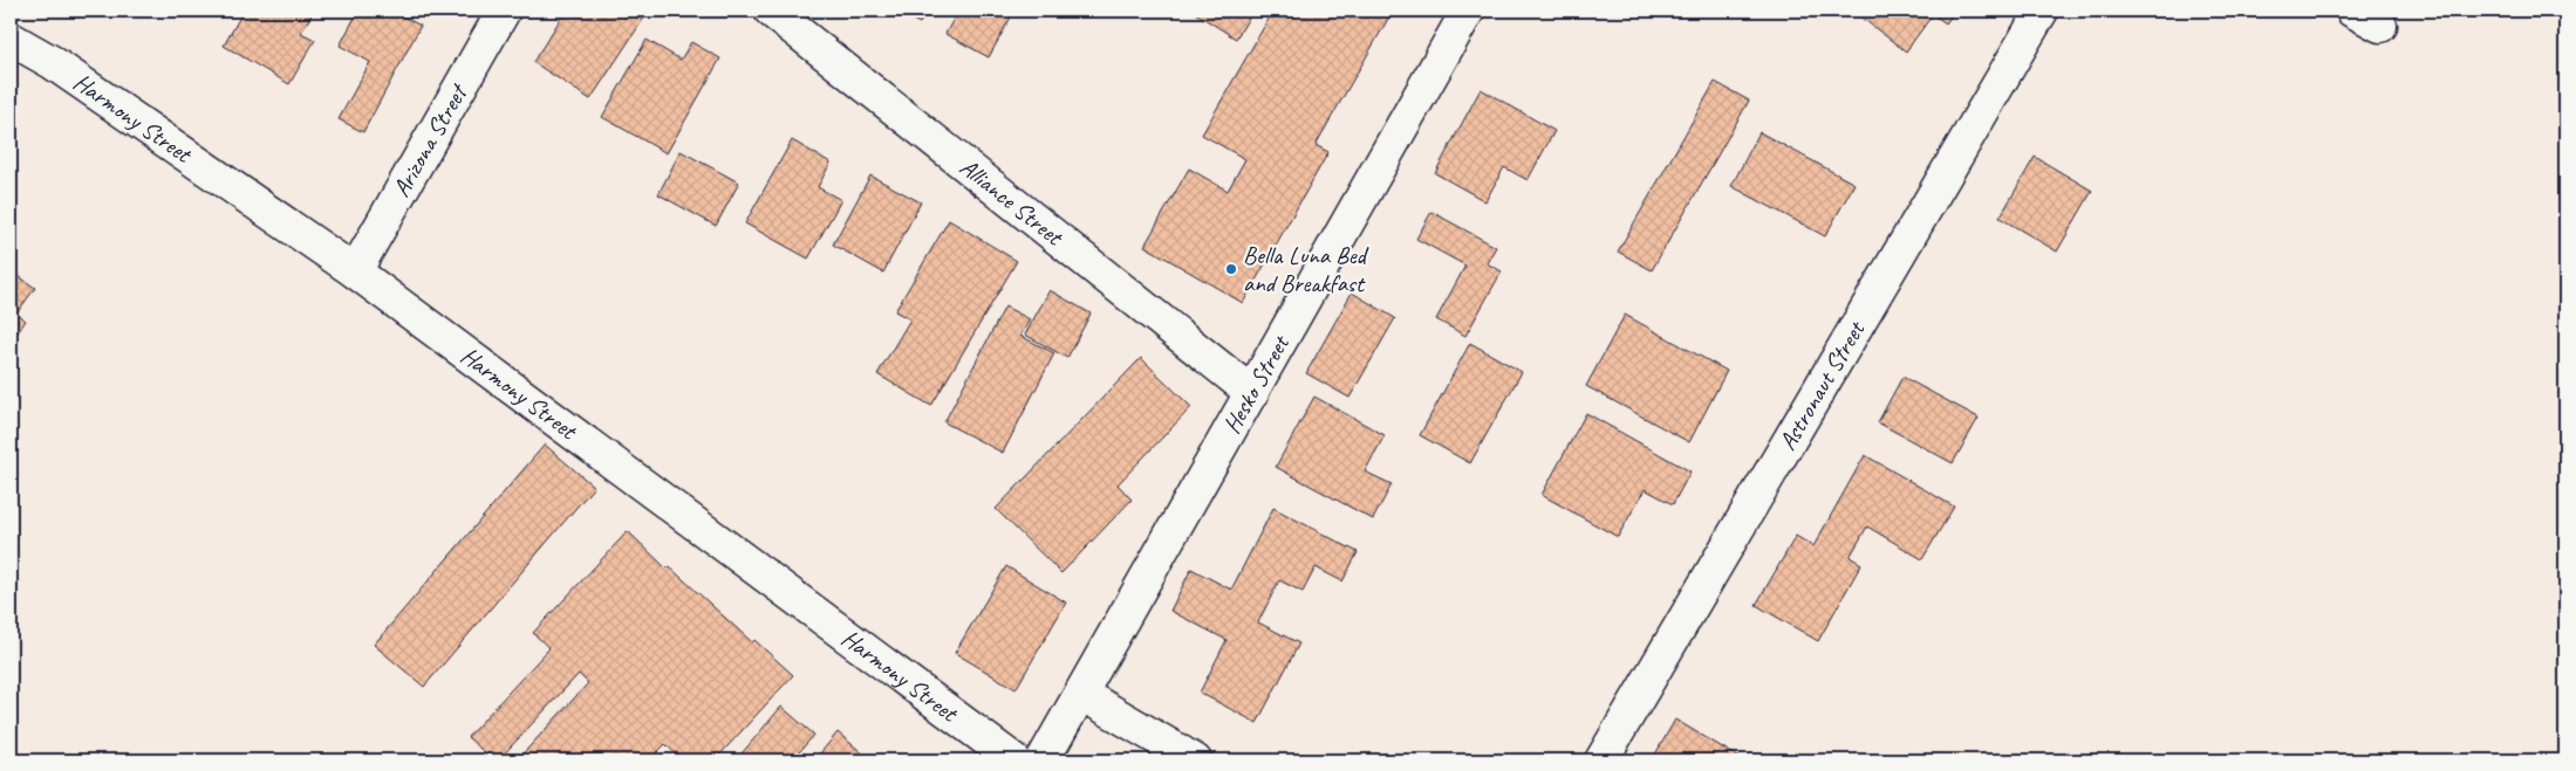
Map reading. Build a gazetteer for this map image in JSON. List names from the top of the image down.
{
  "streets": {
    "street": [
      "Harmony Street",
      "Arizona Street",
      "Alliance Street",
      "Hesko Street",
      "Astronaut Street"
    ]
  },
  "crossings": [
    ["Harmony Street", "Arizona Street"],
    ["Alliance Street", "Hesko Street"]
  ],
  "places": ["Bella Luna Bed and Breakfast"]
}
